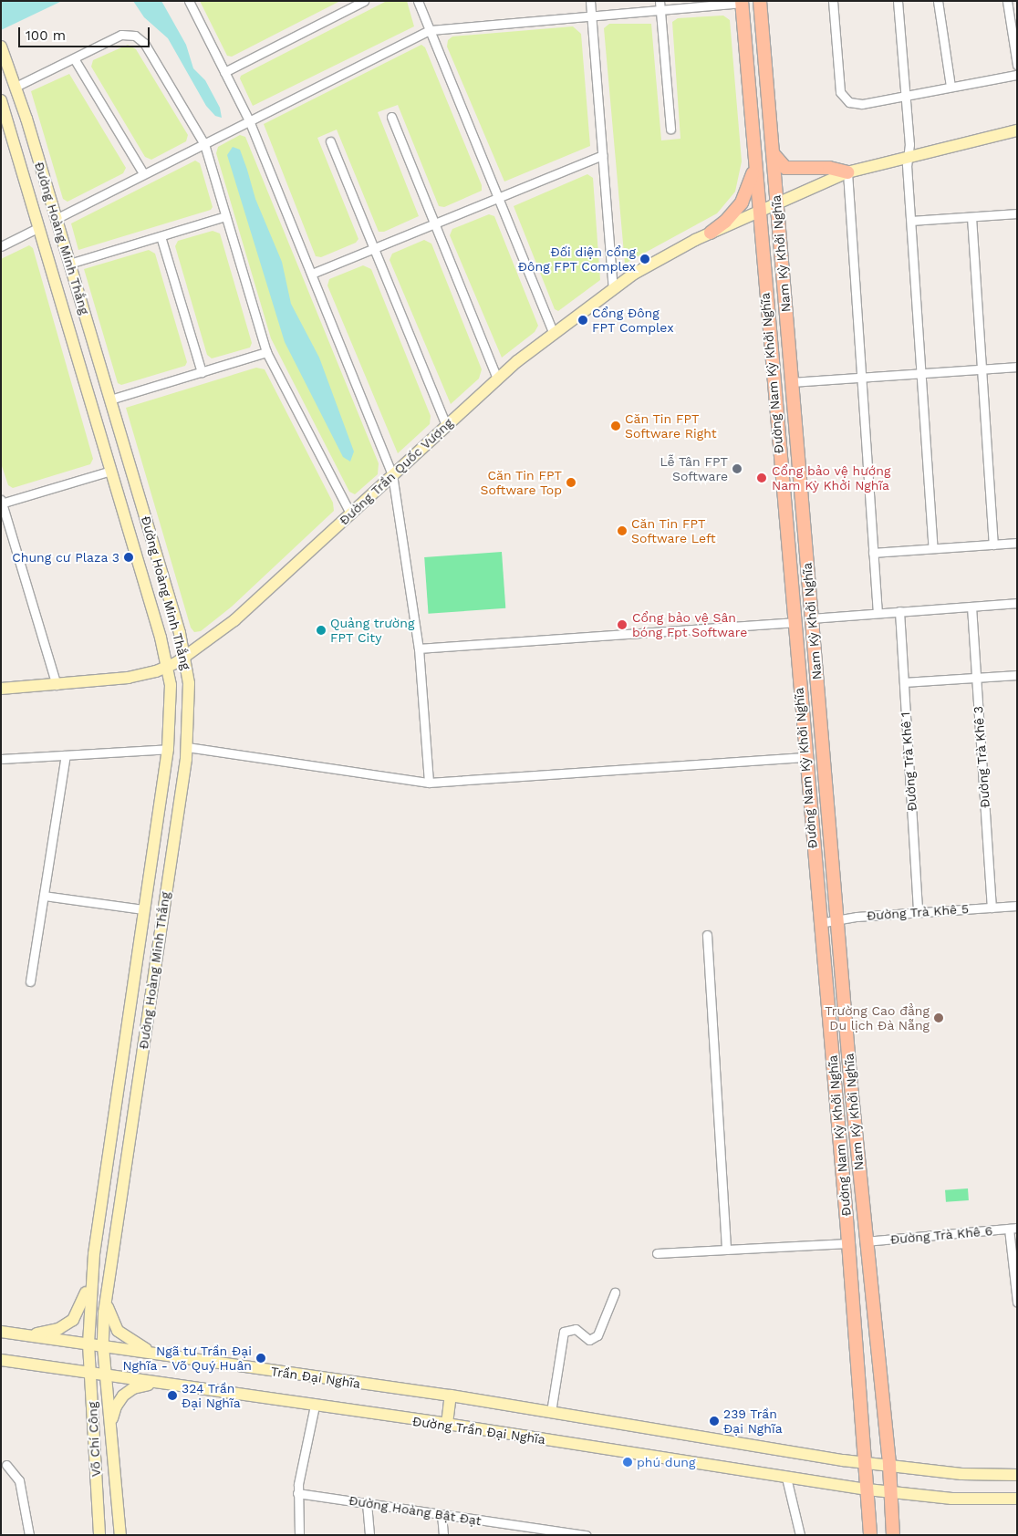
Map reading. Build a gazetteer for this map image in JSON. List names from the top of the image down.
{
  "streets": {
    "main road": [
      "Đường Hoàng Minh Thắng",
      "Nam Kỳ Khởi Nghĩa",
      "Đường Nam Kỳ Khởi Nghĩa",
      "Đường Trần Quốc Vượng",
      "Trần Đại Nghĩa",
      "Đường Trần Đại Nghĩa",
      "Võ Chí Công"
    ],
    "street": [
      "Đường Trà Khê 3",
      "Đường Trà Khê 1",
      "Đường Trà Khê 5",
      "Đường Trà Khê 6",
      "Đường Hoàng Bật Đạt"
    ]
  },
  "crossings": [
    ["Đường Hoàng Minh Thắng", "Đường Trần Quốc Vượng"],
    ["Đường Hoàng Minh Thắng", "Trần Đại Nghĩa"],
    ["Đường Hoàng Minh Thắng", "Võ Chí Công"],
    ["Nam Kỳ Khởi Nghĩa", "Đường Trần Quốc Vượng"],
    ["Nam Kỳ Khởi Nghĩa", "Đường Trà Khê 5"],
    ["Nam Kỳ Khởi Nghĩa", "Đường Trà Khê 6"],
    ["Đường Nam Kỳ Khởi Nghĩa", "Đường Trần Quốc Vượng"],
    ["Đường Nam Kỳ Khởi Nghĩa", "Đường Trà Khê 5"],
    ["Đường Nam Kỳ Khởi Nghĩa", "Trần Đại Nghĩa"],
    ["Đường Nam Kỳ Khởi Nghĩa", "Đường Trần Đại Nghĩa"],
    ["Đường Trà Khê 3", "Đường Trà Khê 5"],
    ["Đường Trà Khê 1", "Đường Trà Khê 5"],
    ["Trần Đại Nghĩa", "Võ Chí Công"],
    ["Đường Trần Đại Nghĩa", "Võ Chí Công"]
  ],
  "places": [
    "Đối diện cổng Đông FPT Complex",
    "Cổng Đông FPT Complex",
    "Căn Tin FPT Software Right",
    "Lễ Tân FPT Software",
    "Cổng bảo vệ hướng Nam Kỳ Khởi Nghĩa",
    "Căn Tin FPT Software Top",
    "Căn Tin FPT Software Left",
    "Chung cư Plaza 3",
    "Cổng bảo vệ Sân bóng Fpt Software",
    "Quảng trường FPT City",
    "Trường Cao đẳng Du lịch Đà Nẵng",
    "Ngã tư Trần Đại Nghĩa - Võ Quý Huân",
    "324 Trần Đại Nghĩa",
    "239 Trần Đại Nghĩa",
    "phú dung"
  ],
  "scale_bar": "100 m"
}
